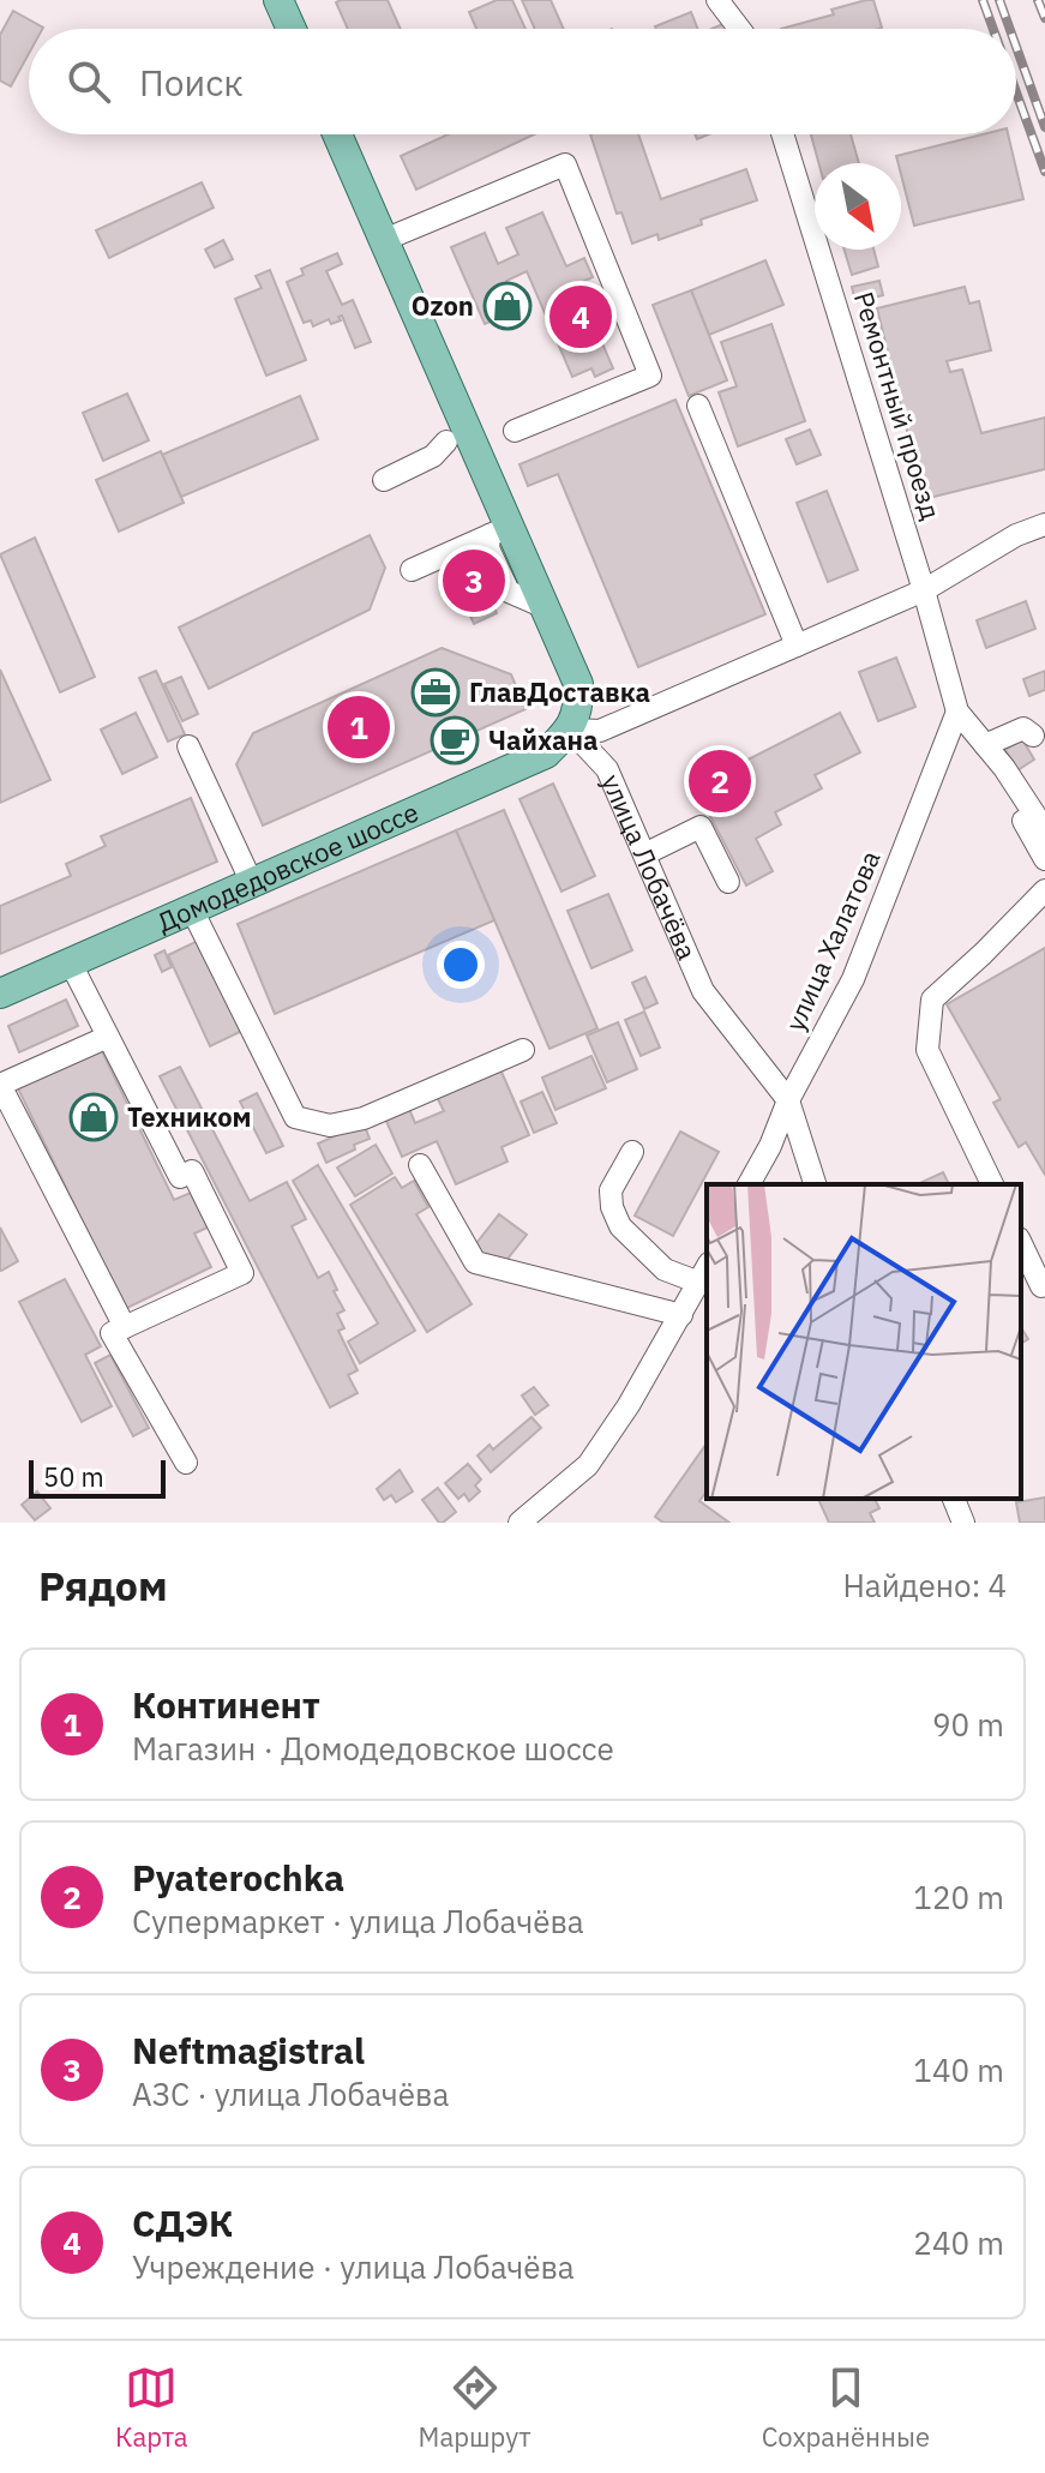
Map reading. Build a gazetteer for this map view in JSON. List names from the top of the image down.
{
  "streets": {
    "main road": ["Домодедовское шоссе"],
    "street": ["Ремонтный проезд", "улица Лобачёва", "улица Халатова"]
  },
  "crossings": [
    ["Ремонтный проезд", "улица Халатова"],
    ["Домодедовское шоссе", "улица Лобачёва"],
    ["улица Лобачёва", "улица Халатова"]
  ],
  "places": {
    "shop": ["Ozon", "Техником"],
    "office": ["ГлавДоставка"],
    "cafe": ["Чайхана"]
  },
  "scale_bar": "50 m",
  "north": "bottom right",
  "page": {
    "search": "Поиск",
    "pins": [
      "4",
      "3",
      "1",
      "2"
    ],
    "scale": "50 m",
    "heading": ["Рядом", "Найдено: 4"],
    "list": [
      {
        "mark": "1",
        "name": "Континент",
        "note": "Магазин · Домодедовское шоссе",
        "value": "90 m"
      },
      {
        "mark": "2",
        "name": "Pyaterochka",
        "note": "Супермаркет · улица Лобачёва",
        "value": "120 m"
      },
      {
        "mark": "3",
        "name": "Neftmagistral",
        "note": "АЗС · улица Лобачёва",
        "value": "140 m"
      },
      {
        "mark": "4",
        "name": "СДЭК",
        "note": "Учреждение · улица Лобачёва",
        "value": "240 m"
      }
    ],
    "nav": ["Карта", "Маршрут", "Сохранённые"]
  }
}
